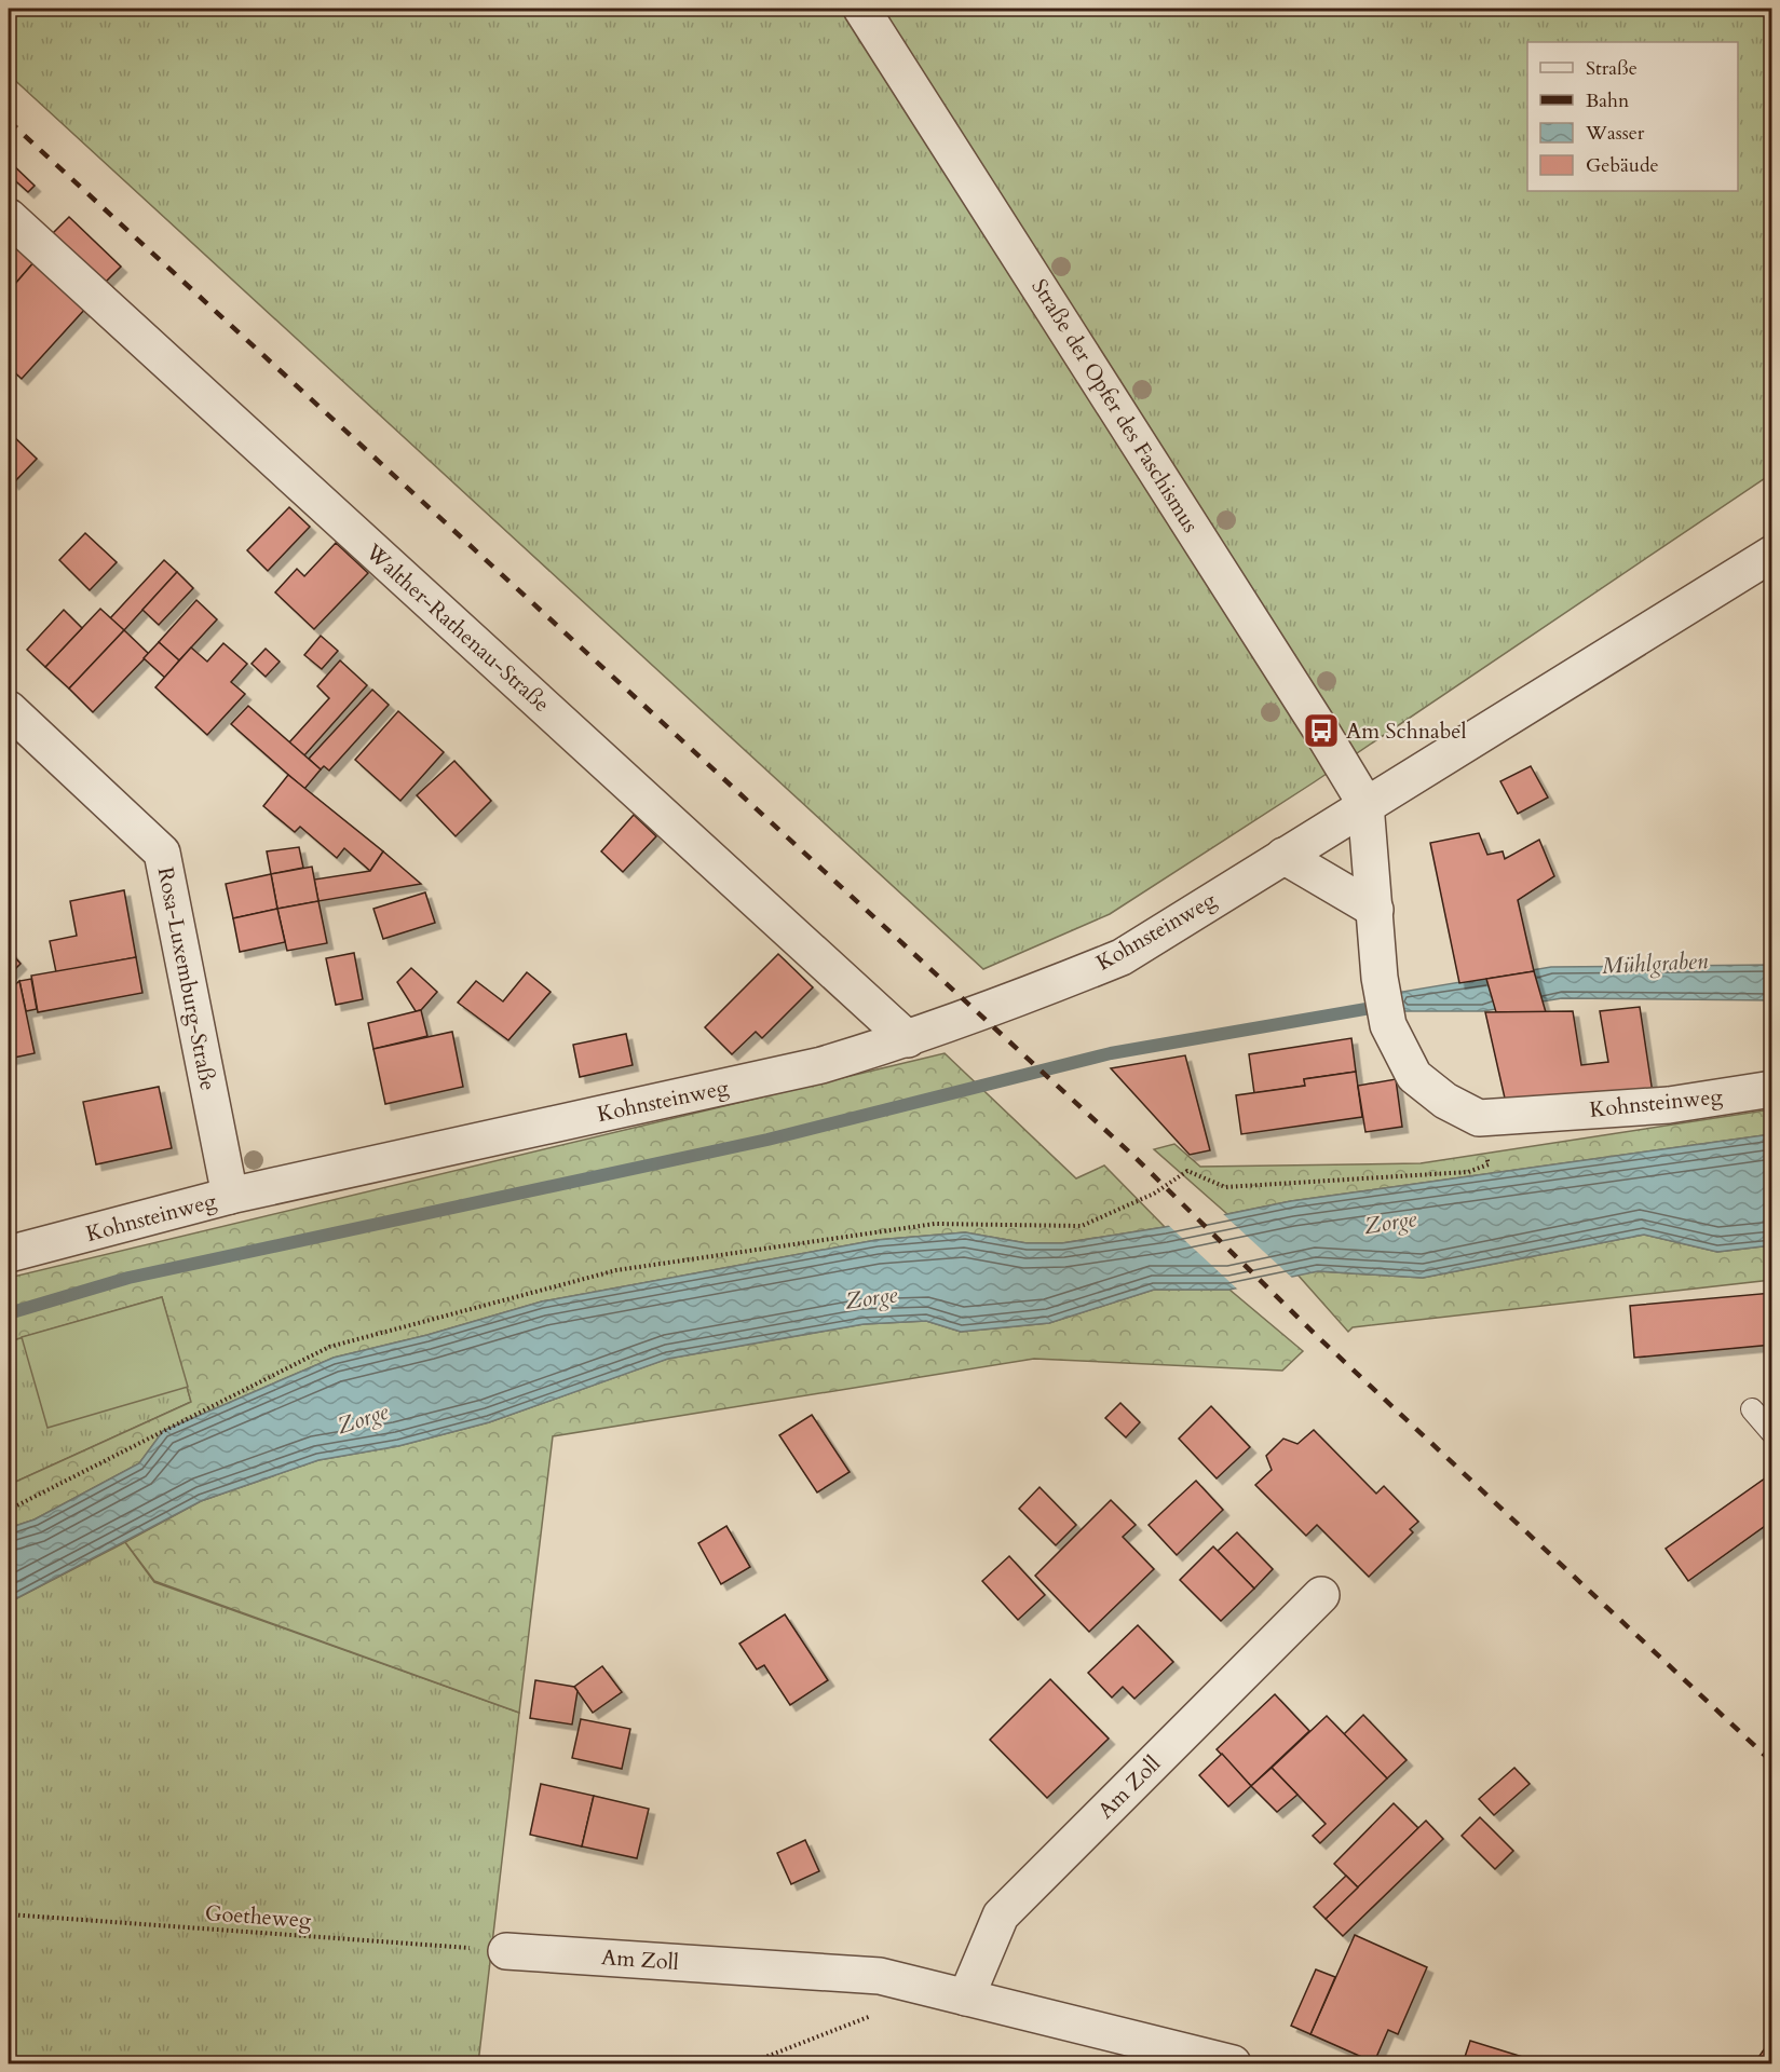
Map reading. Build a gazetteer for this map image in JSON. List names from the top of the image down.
{
  "streets": {
    "street": [
      "Straße der Opfer des Faschismus",
      "Walther-Rathenau-Straße",
      "Kohnsteinweg",
      "Rosa-Luxemburg-Straße",
      "Am Zoll"
    ],
    "path": ["Goetheweg"]
  },
  "crossings": [
    ["Straße der Opfer des Faschismus", "Kohnsteinweg"],
    ["Walther-Rathenau-Straße", "Kohnsteinweg"],
    ["Kohnsteinweg", "Rosa-Luxemburg-Straße"],
    ["Am Zoll", "Goetheweg"]
  ],
  "water": ["Mühlgraben", "Zorge"],
  "places": {
    "bus stop": ["Am Schnabel"]
  },
  "legend": [
    "Straße",
    "Bahn",
    "Wasser",
    "Gebäude"
  ]
}
